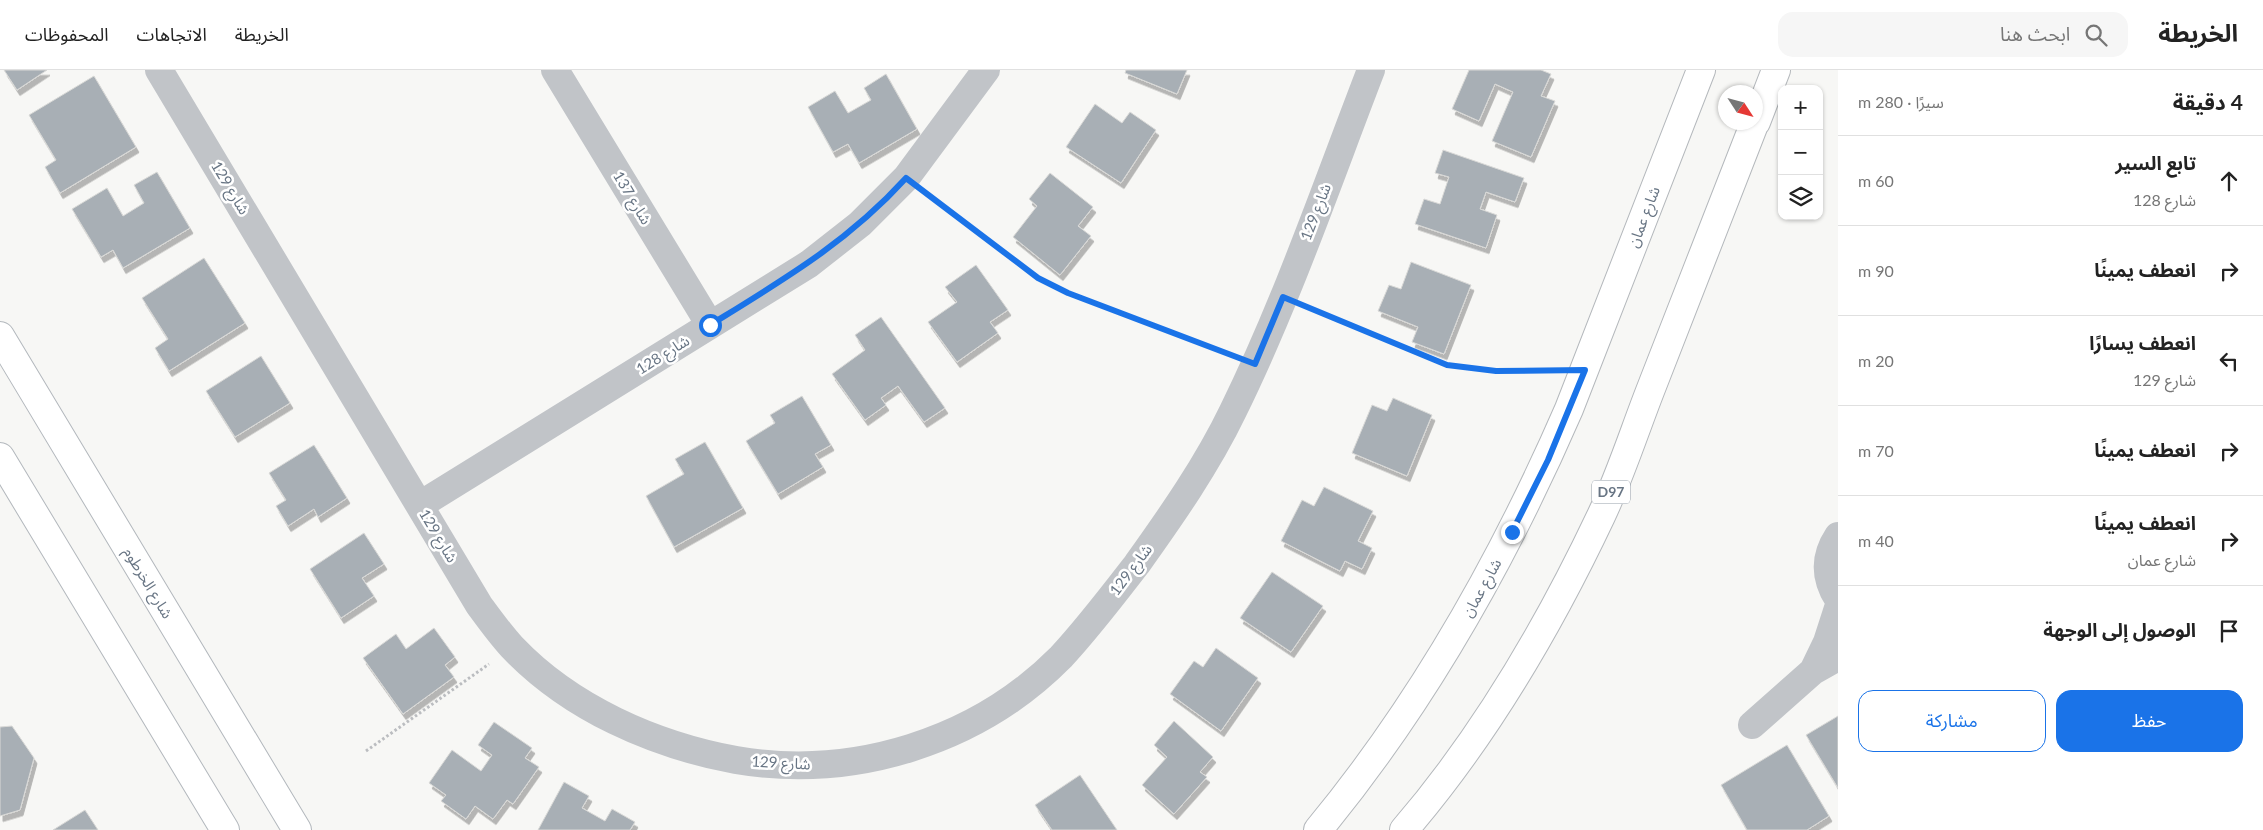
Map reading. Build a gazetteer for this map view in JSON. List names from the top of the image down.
{
  "streets": {
    "main road": ["شارع عمان", "D97", "شارع الخرطوم"],
    "street": ["شارع 129", "شارع 137", "شارع 128"]
  },
  "crossings": [
    ["شارع 129", "شارع 128"],
    ["شارع 137", "شارع 128"]
  ],
  "north": "bottom right",
  "page": {
    "header": "الخريطة",
    "search": "ابحث هنا",
    "nav": ["الخريطة", "الاتجاهات", "المحفوظات"],
    "heading": ["4 دقيقة", "سيرًا · 280 m"],
    "map_buttons": ["+", "−"],
    "list": [
      ["تابع السير", "شارع 128", "60 m"],
      ["انعطف يمينًا", "90 m"],
      ["انعطف يسارًا", "شارع 129", "20 m"],
      ["انعطف يمينًا", "70 m"],
      ["انعطف يمينًا", "شارع عمان", "40 m"],
      "الوصول إلى الوجهة"
    ],
    "buttons": ["حفظ", "مشاركة"]
  }
}
